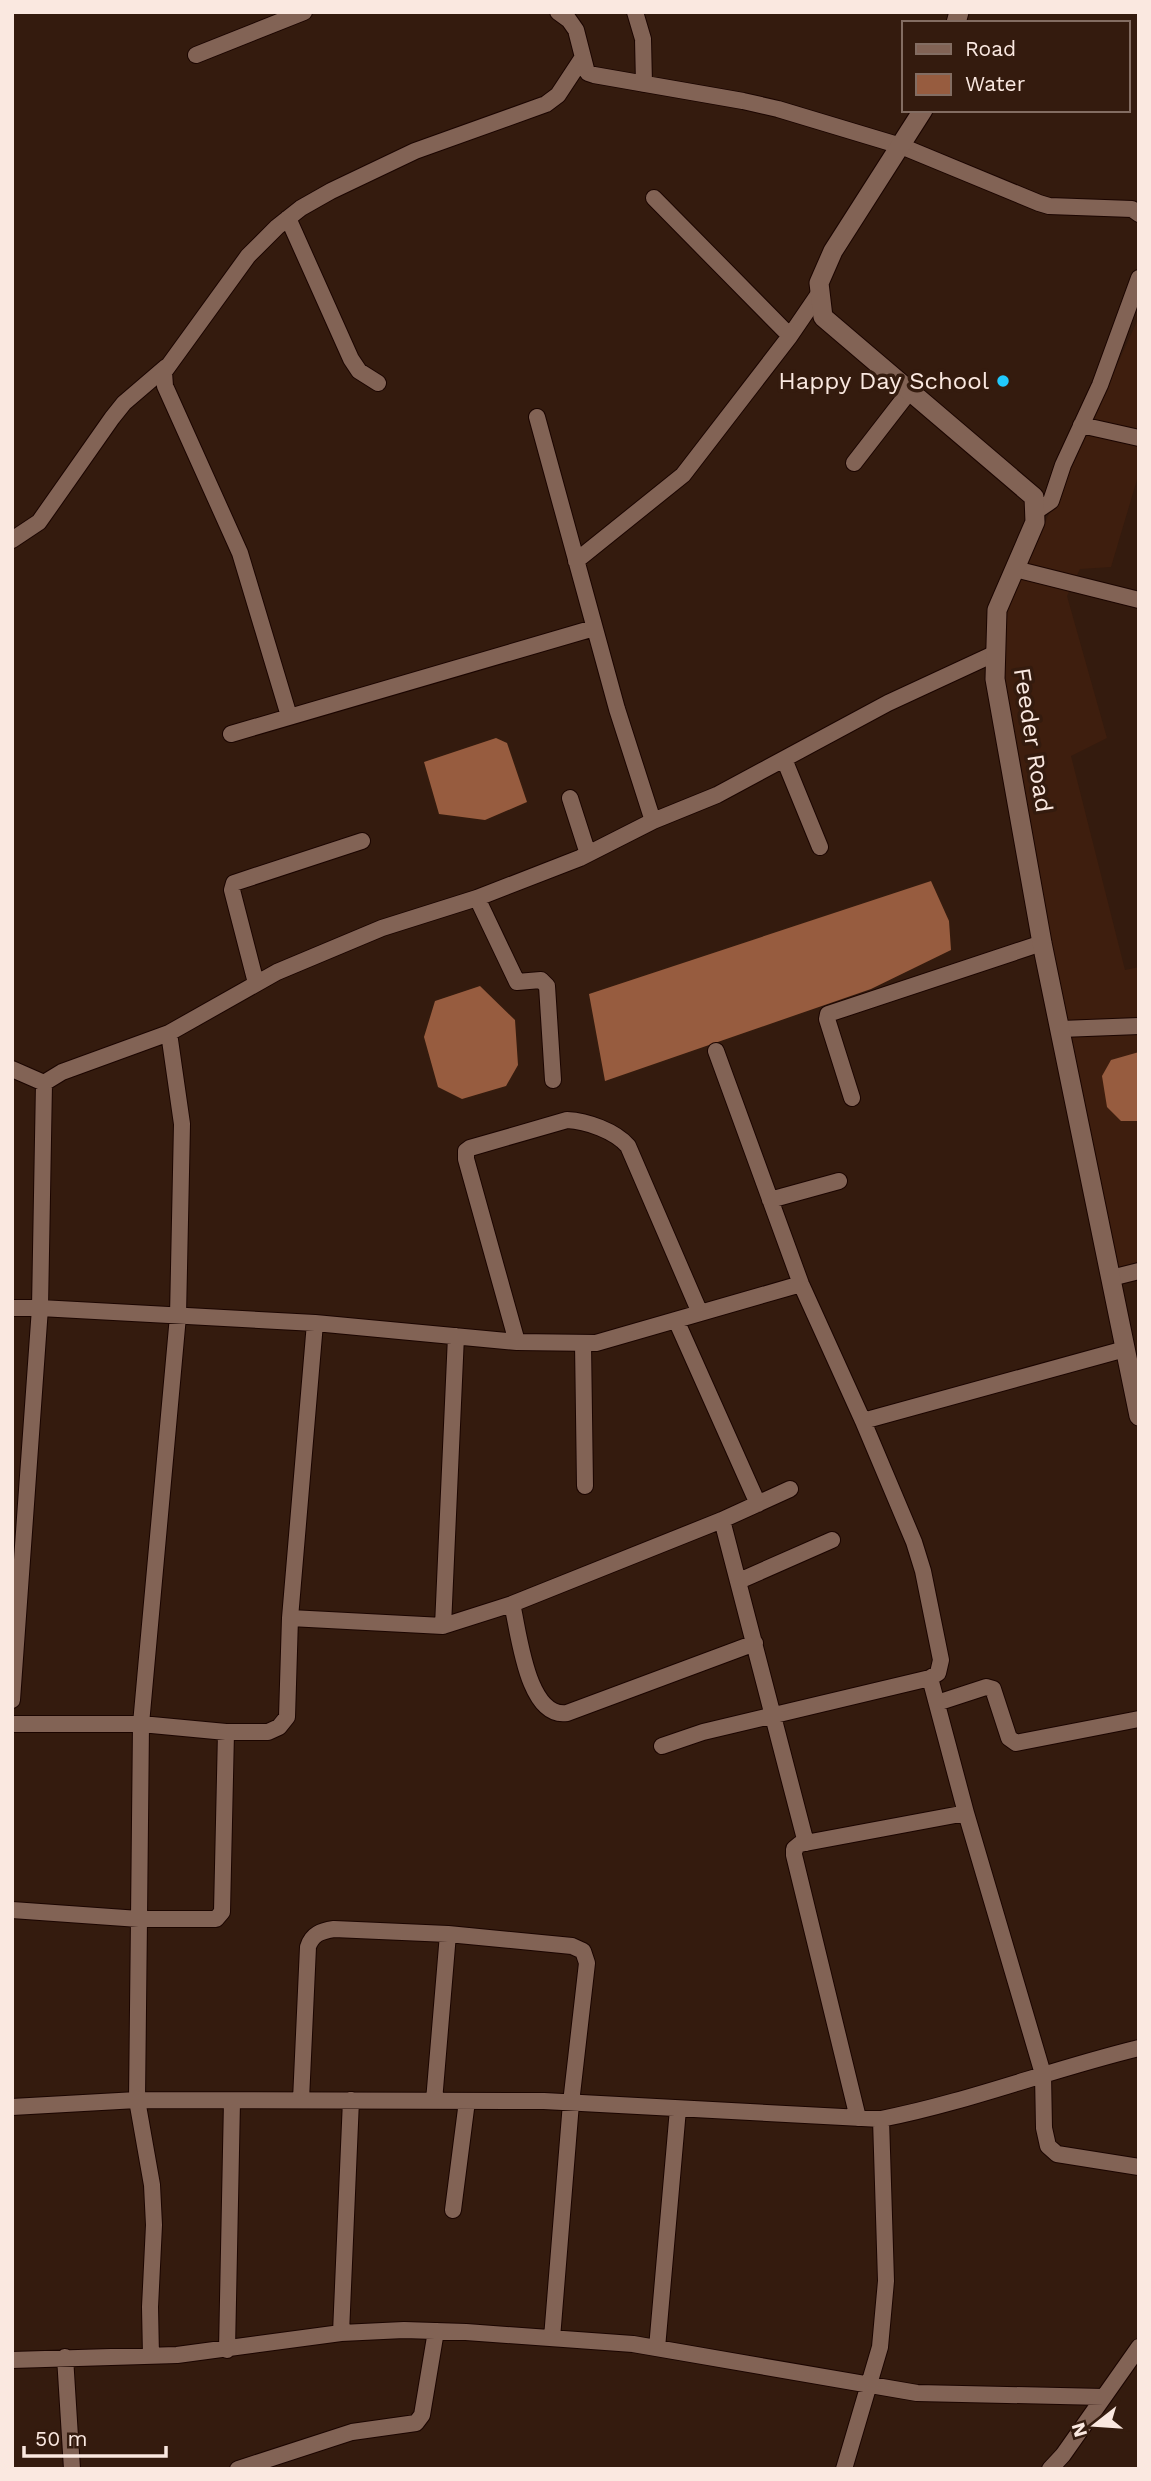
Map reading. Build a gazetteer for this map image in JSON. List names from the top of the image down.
{
  "streets": {
    "street": ["Feeder Road"]
  },
  "places": ["Happy Day School"],
  "legend": ["Road", "Water"],
  "scale_bar": "50 m",
  "north": "left"
}
